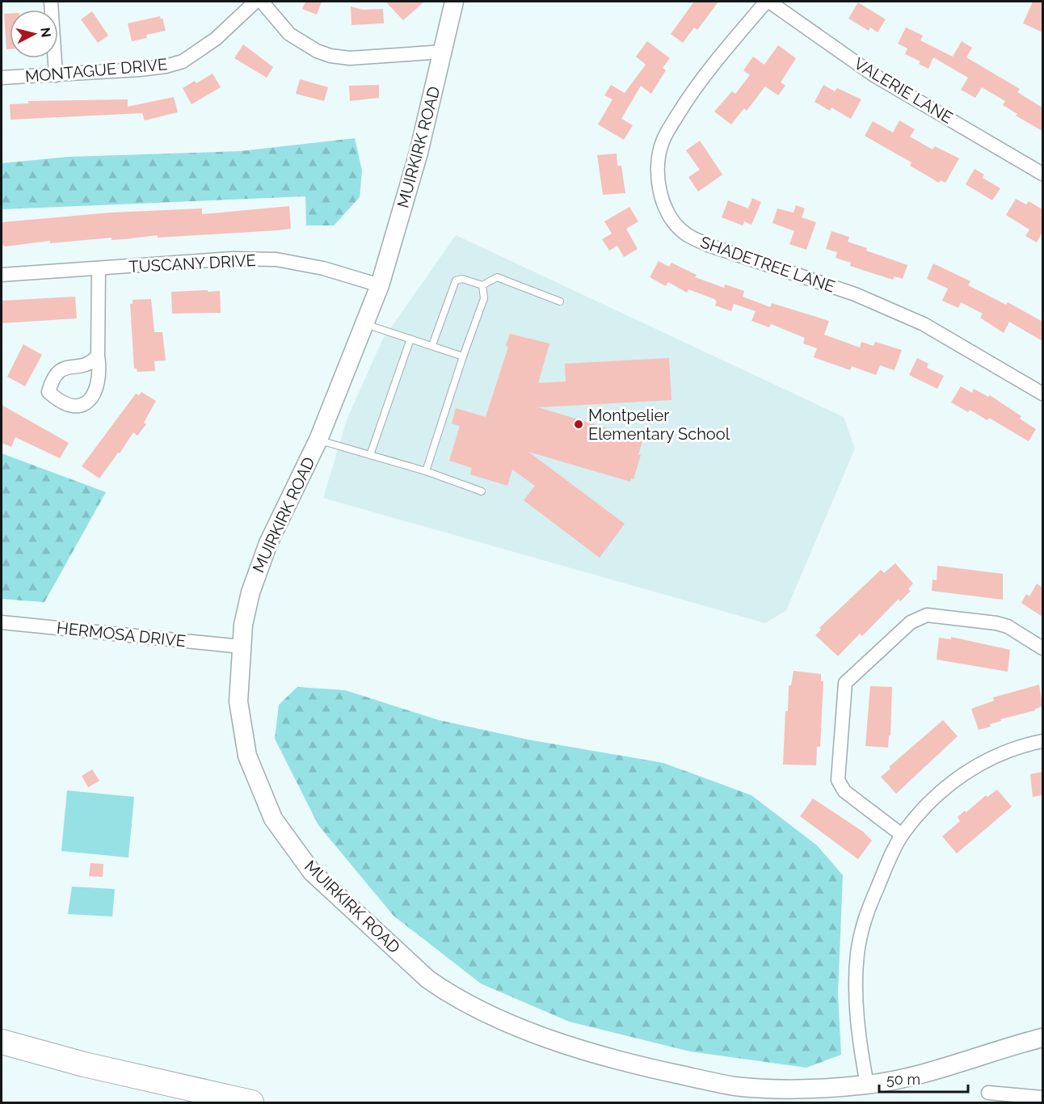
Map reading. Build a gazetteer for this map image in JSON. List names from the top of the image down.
{
  "streets": {
    "main road": ["MUIRKIRK ROAD"],
    "street": [
      "MONTAGUE DRIVE",
      "VALERIE LANE",
      "TUSCANY DRIVE",
      "SHADETREE LANE",
      "HERMOSA DRIVE"
    ]
  },
  "crossings": [
    ["VALERIE LANE", "SHADETREE LANE"],
    ["MUIRKIRK ROAD", "TUSCANY DRIVE"],
    ["MUIRKIRK ROAD", "HERMOSA DRIVE"]
  ],
  "places": ["Montpelier Elementary School"],
  "scale_bar": "50 m",
  "north": "right"
}
